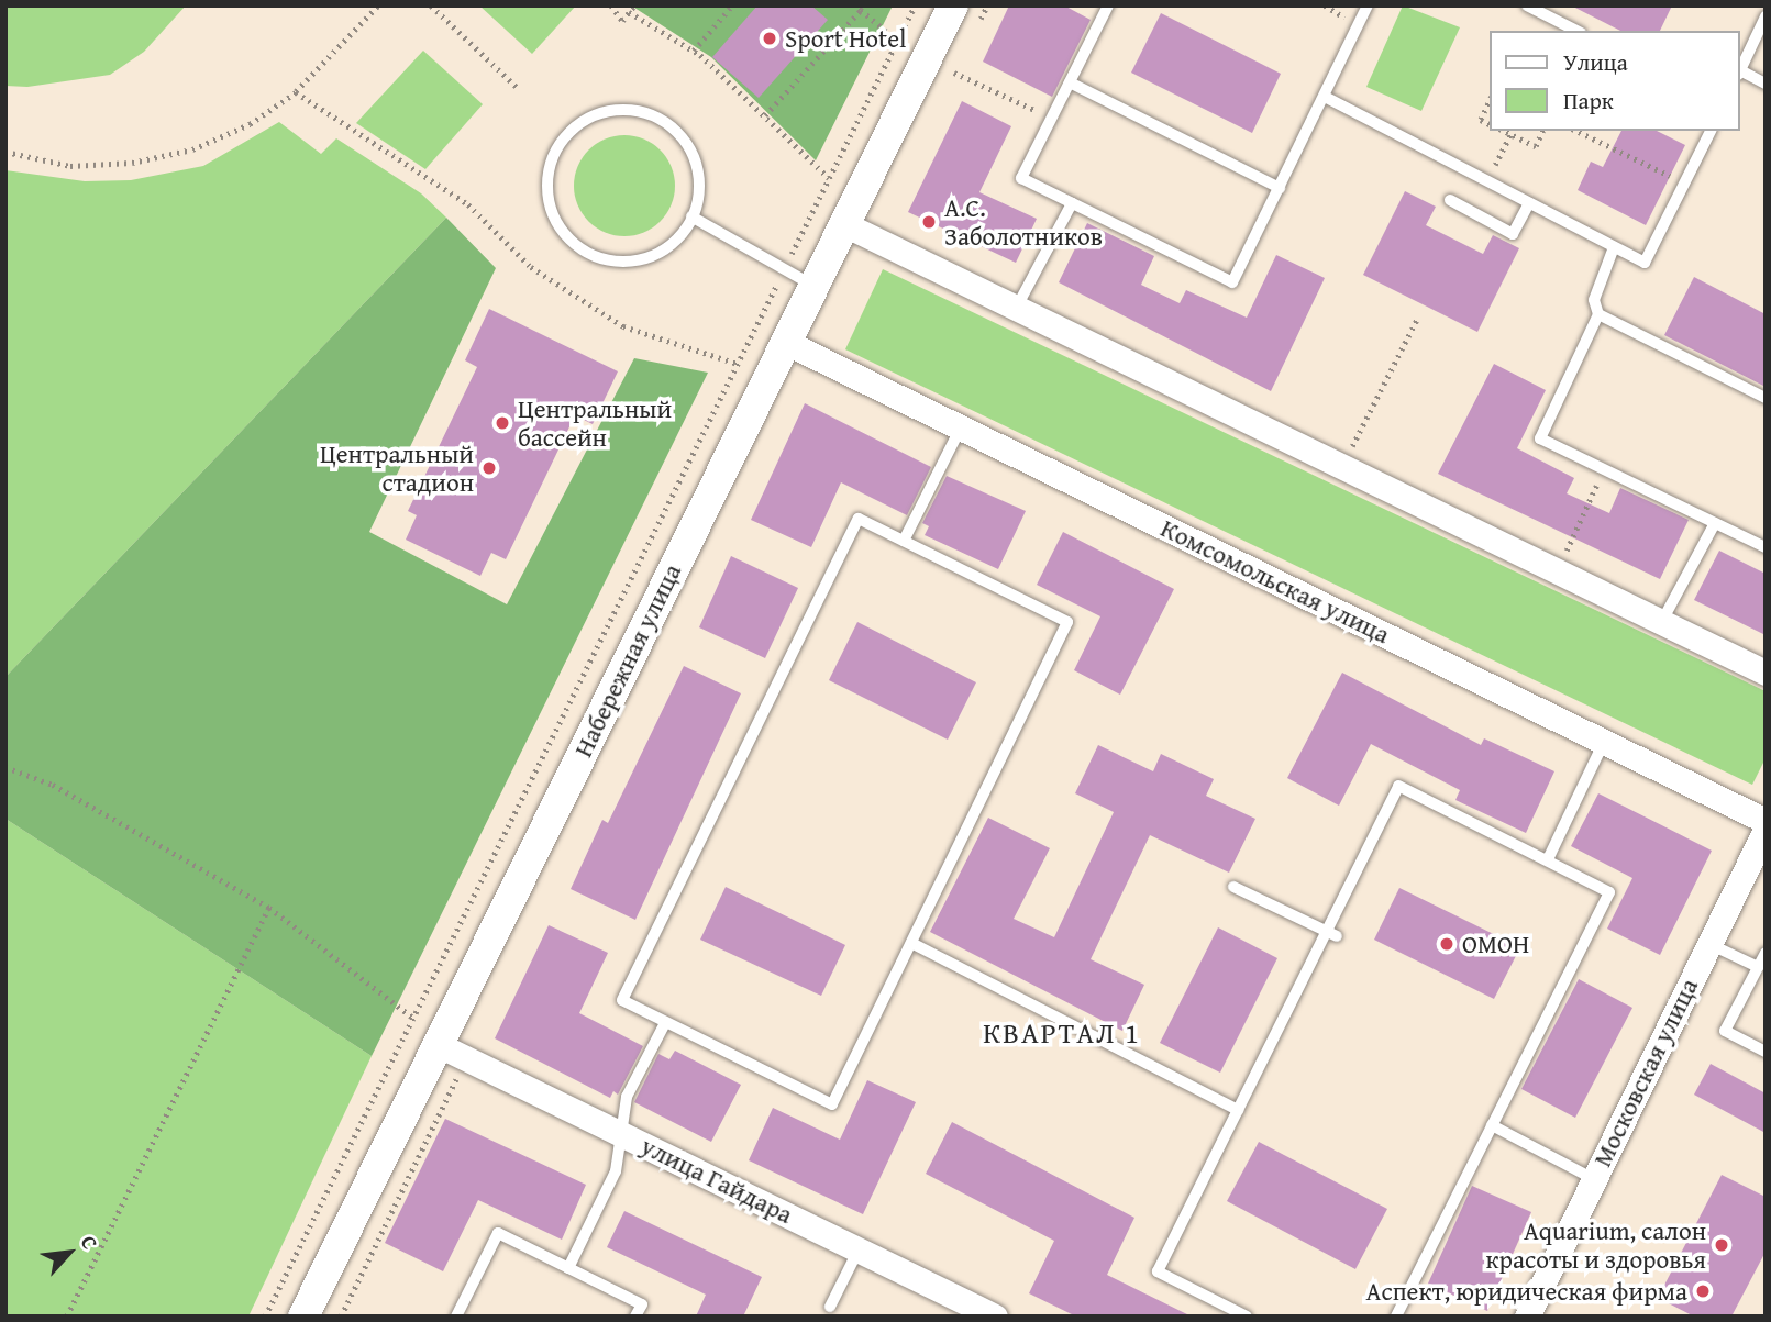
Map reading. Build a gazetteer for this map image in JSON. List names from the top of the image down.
{
  "streets": {
    "street": [
      "Комсомольская улица",
      "Набережная улица",
      "Московская улица",
      "улица Гайдара"
    ]
  },
  "crossings": [
    ["Комсомольская улица", "Набережная улица"],
    ["Набережная улица", "улица Гайдара"]
  ],
  "districts": ["КВАРТАЛ 1"],
  "places": [
    "Sport Hotel",
    "А.С. Заболотников",
    "Центральный бассейн",
    "Центральный стадион",
    "ОМОН",
    "Aquarium, салон красоты и здоровья",
    "Аспект, юридическая фирма"
  ],
  "legend": ["Улица", "Парк"],
  "north": "top right"
}
